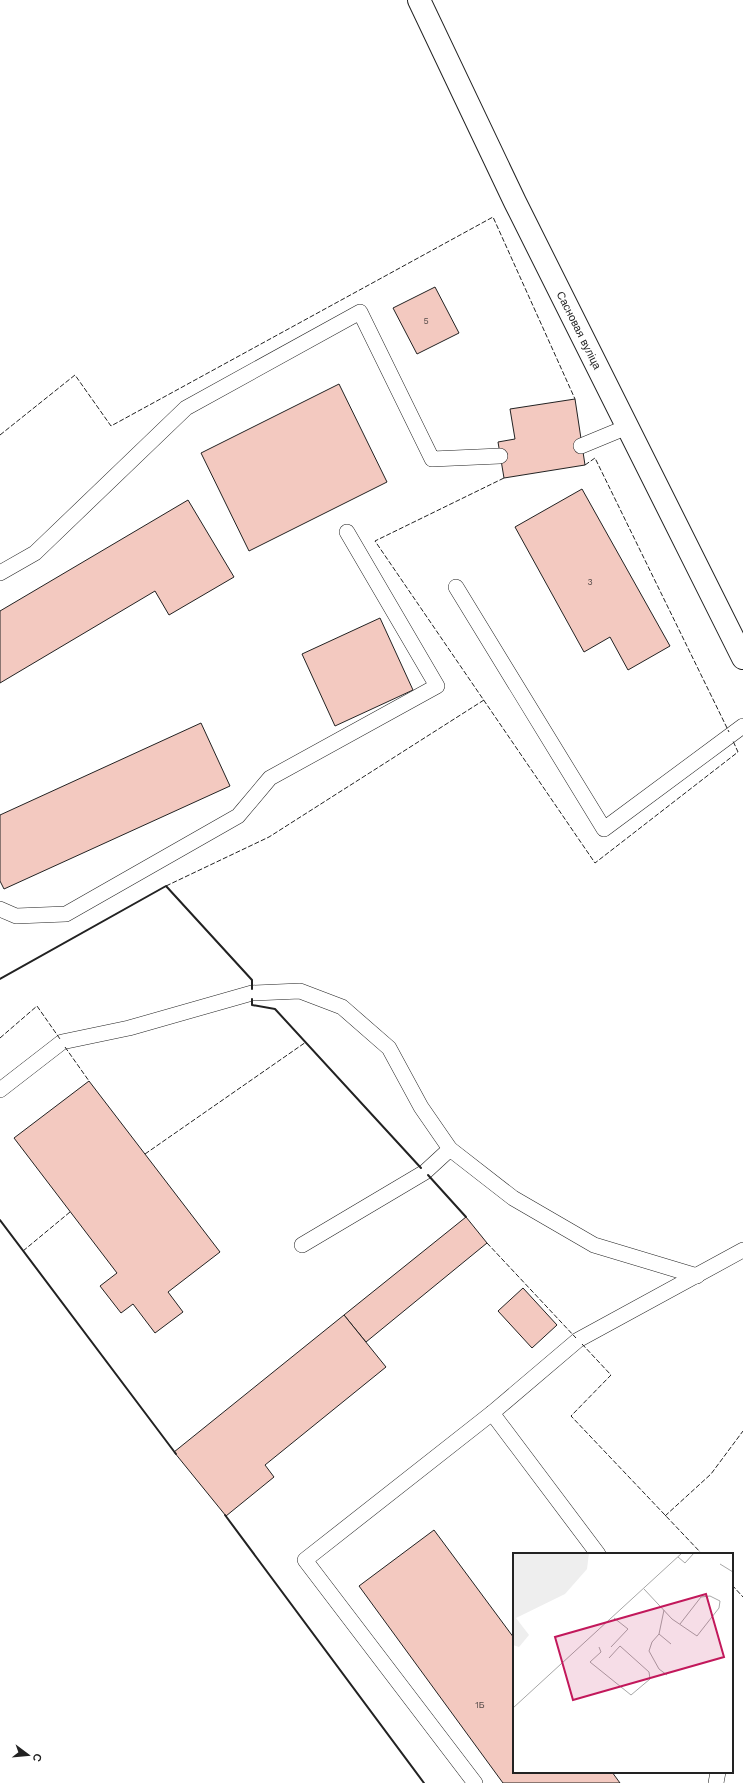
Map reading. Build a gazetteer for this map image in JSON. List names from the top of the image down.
{
  "streets": {
    "street": ["Сасновая вуліца"]
  },
  "house_numbers": ["5", "3", "1Б"],
  "north": "right"
}
